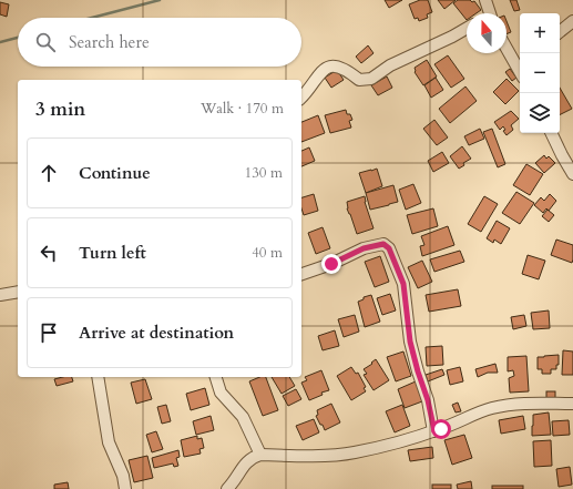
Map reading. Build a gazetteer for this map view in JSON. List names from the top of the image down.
{
  "north": "top",
  "page": {
    "map_buttons": ["+", "−"],
    "search": "Search here",
    "heading": ["3 min", "Walk · 170 m"],
    "list": [
      ["Continue", "130 m"],
      ["Turn left", "40 m"],
      "Arrive at destination"
    ]
  }
}
